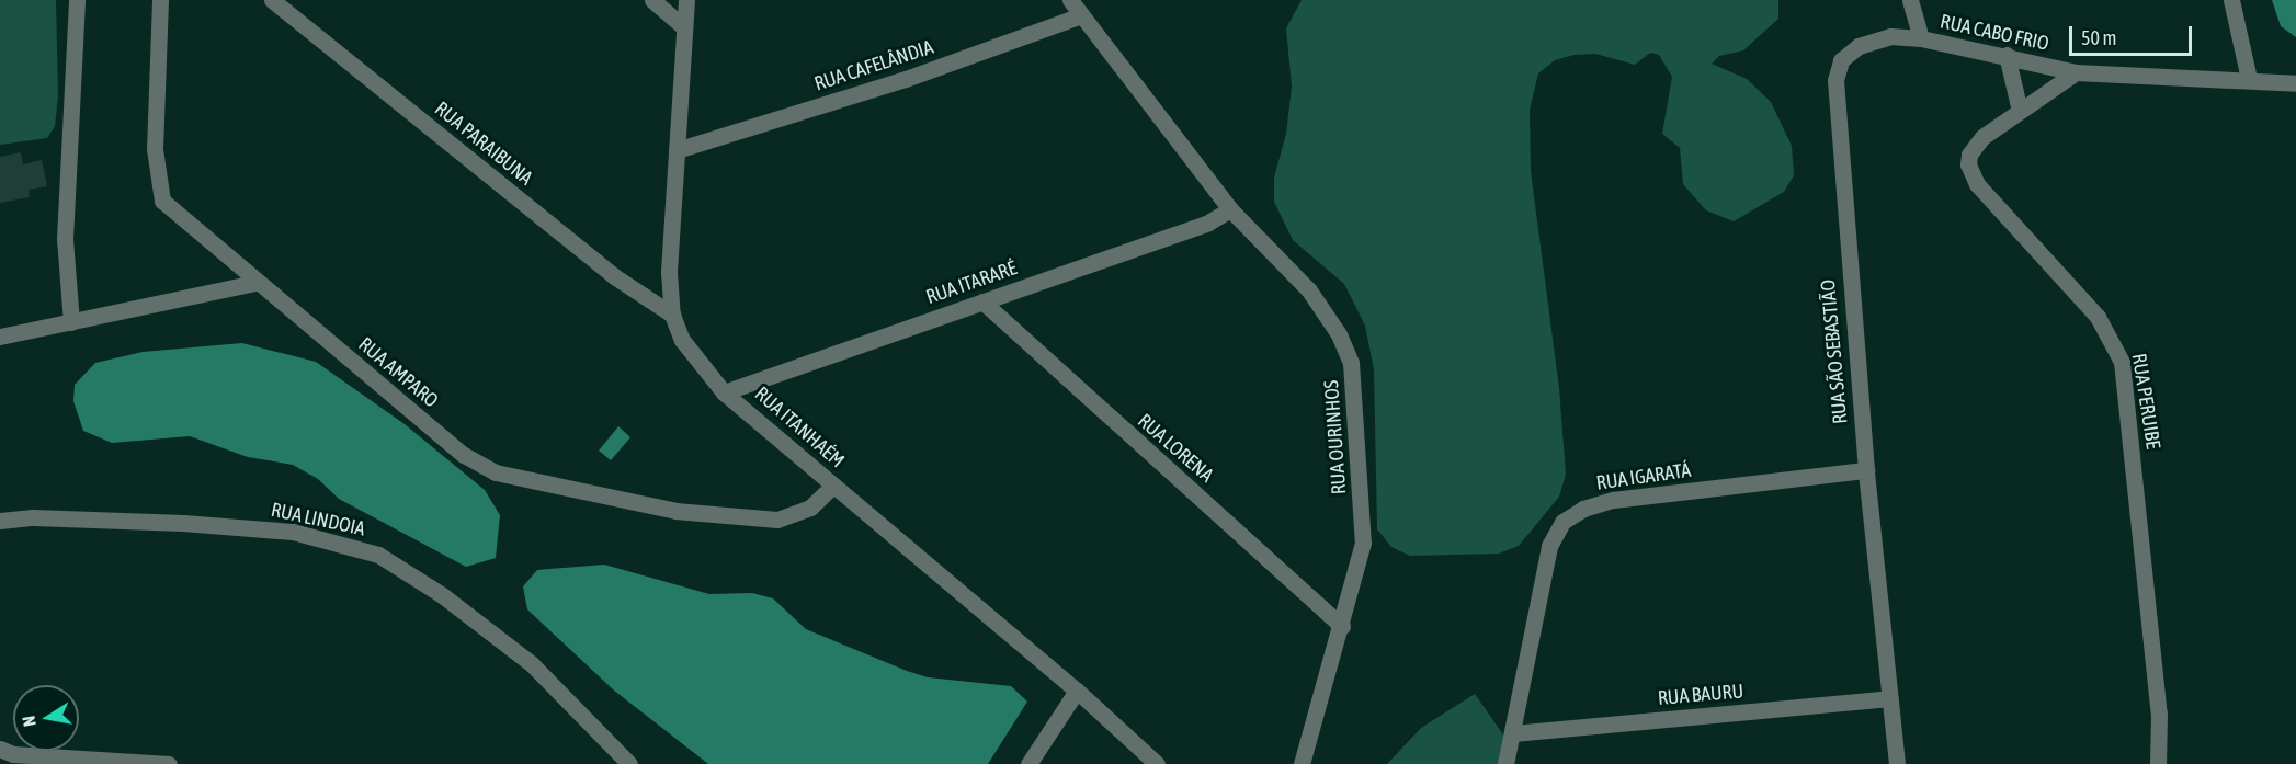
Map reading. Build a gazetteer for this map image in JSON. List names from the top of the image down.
{
  "streets": {
    "street": [
      "RUA CABO FRIO",
      "RUA CAFELÂNDIA",
      "RUA PARAIBUNA",
      "RUA ITARARÉ",
      "RUA SÃO SEBASTIÃO",
      "RUA AMPARO",
      "RUA PERUIBE",
      "RUA ITANHAÉM",
      "RUA OURINHOS",
      "RUA LORENA",
      "RUA IGARATÁ",
      "RUA LINDOIA",
      "RUA BAURU"
    ]
  },
  "crossings": [
    ["RUA CABO FRIO", "RUA SÃO SEBASTIÃO"],
    ["RUA CABO FRIO", "RUA PERUIBE"],
    ["RUA CAFELÂNDIA", "RUA ITANHAÉM"],
    ["RUA CAFELÂNDIA", "RUA OURINHOS"],
    ["RUA PARAIBUNA", "RUA ITANHAÉM"],
    ["RUA ITARARÉ", "RUA ITANHAÉM"],
    ["RUA ITARARÉ", "RUA OURINHOS"],
    ["RUA ITARARÉ", "RUA LORENA"],
    ["RUA SÃO SEBASTIÃO", "RUA IGARATÁ"],
    ["RUA SÃO SEBASTIÃO", "RUA BAURU"],
    ["RUA AMPARO", "RUA ITANHAÉM"],
    ["RUA OURINHOS", "RUA LORENA"],
    ["RUA IGARATÁ", "RUA BAURU"]
  ],
  "scale_bar": "50 m",
  "north": "left"
}
